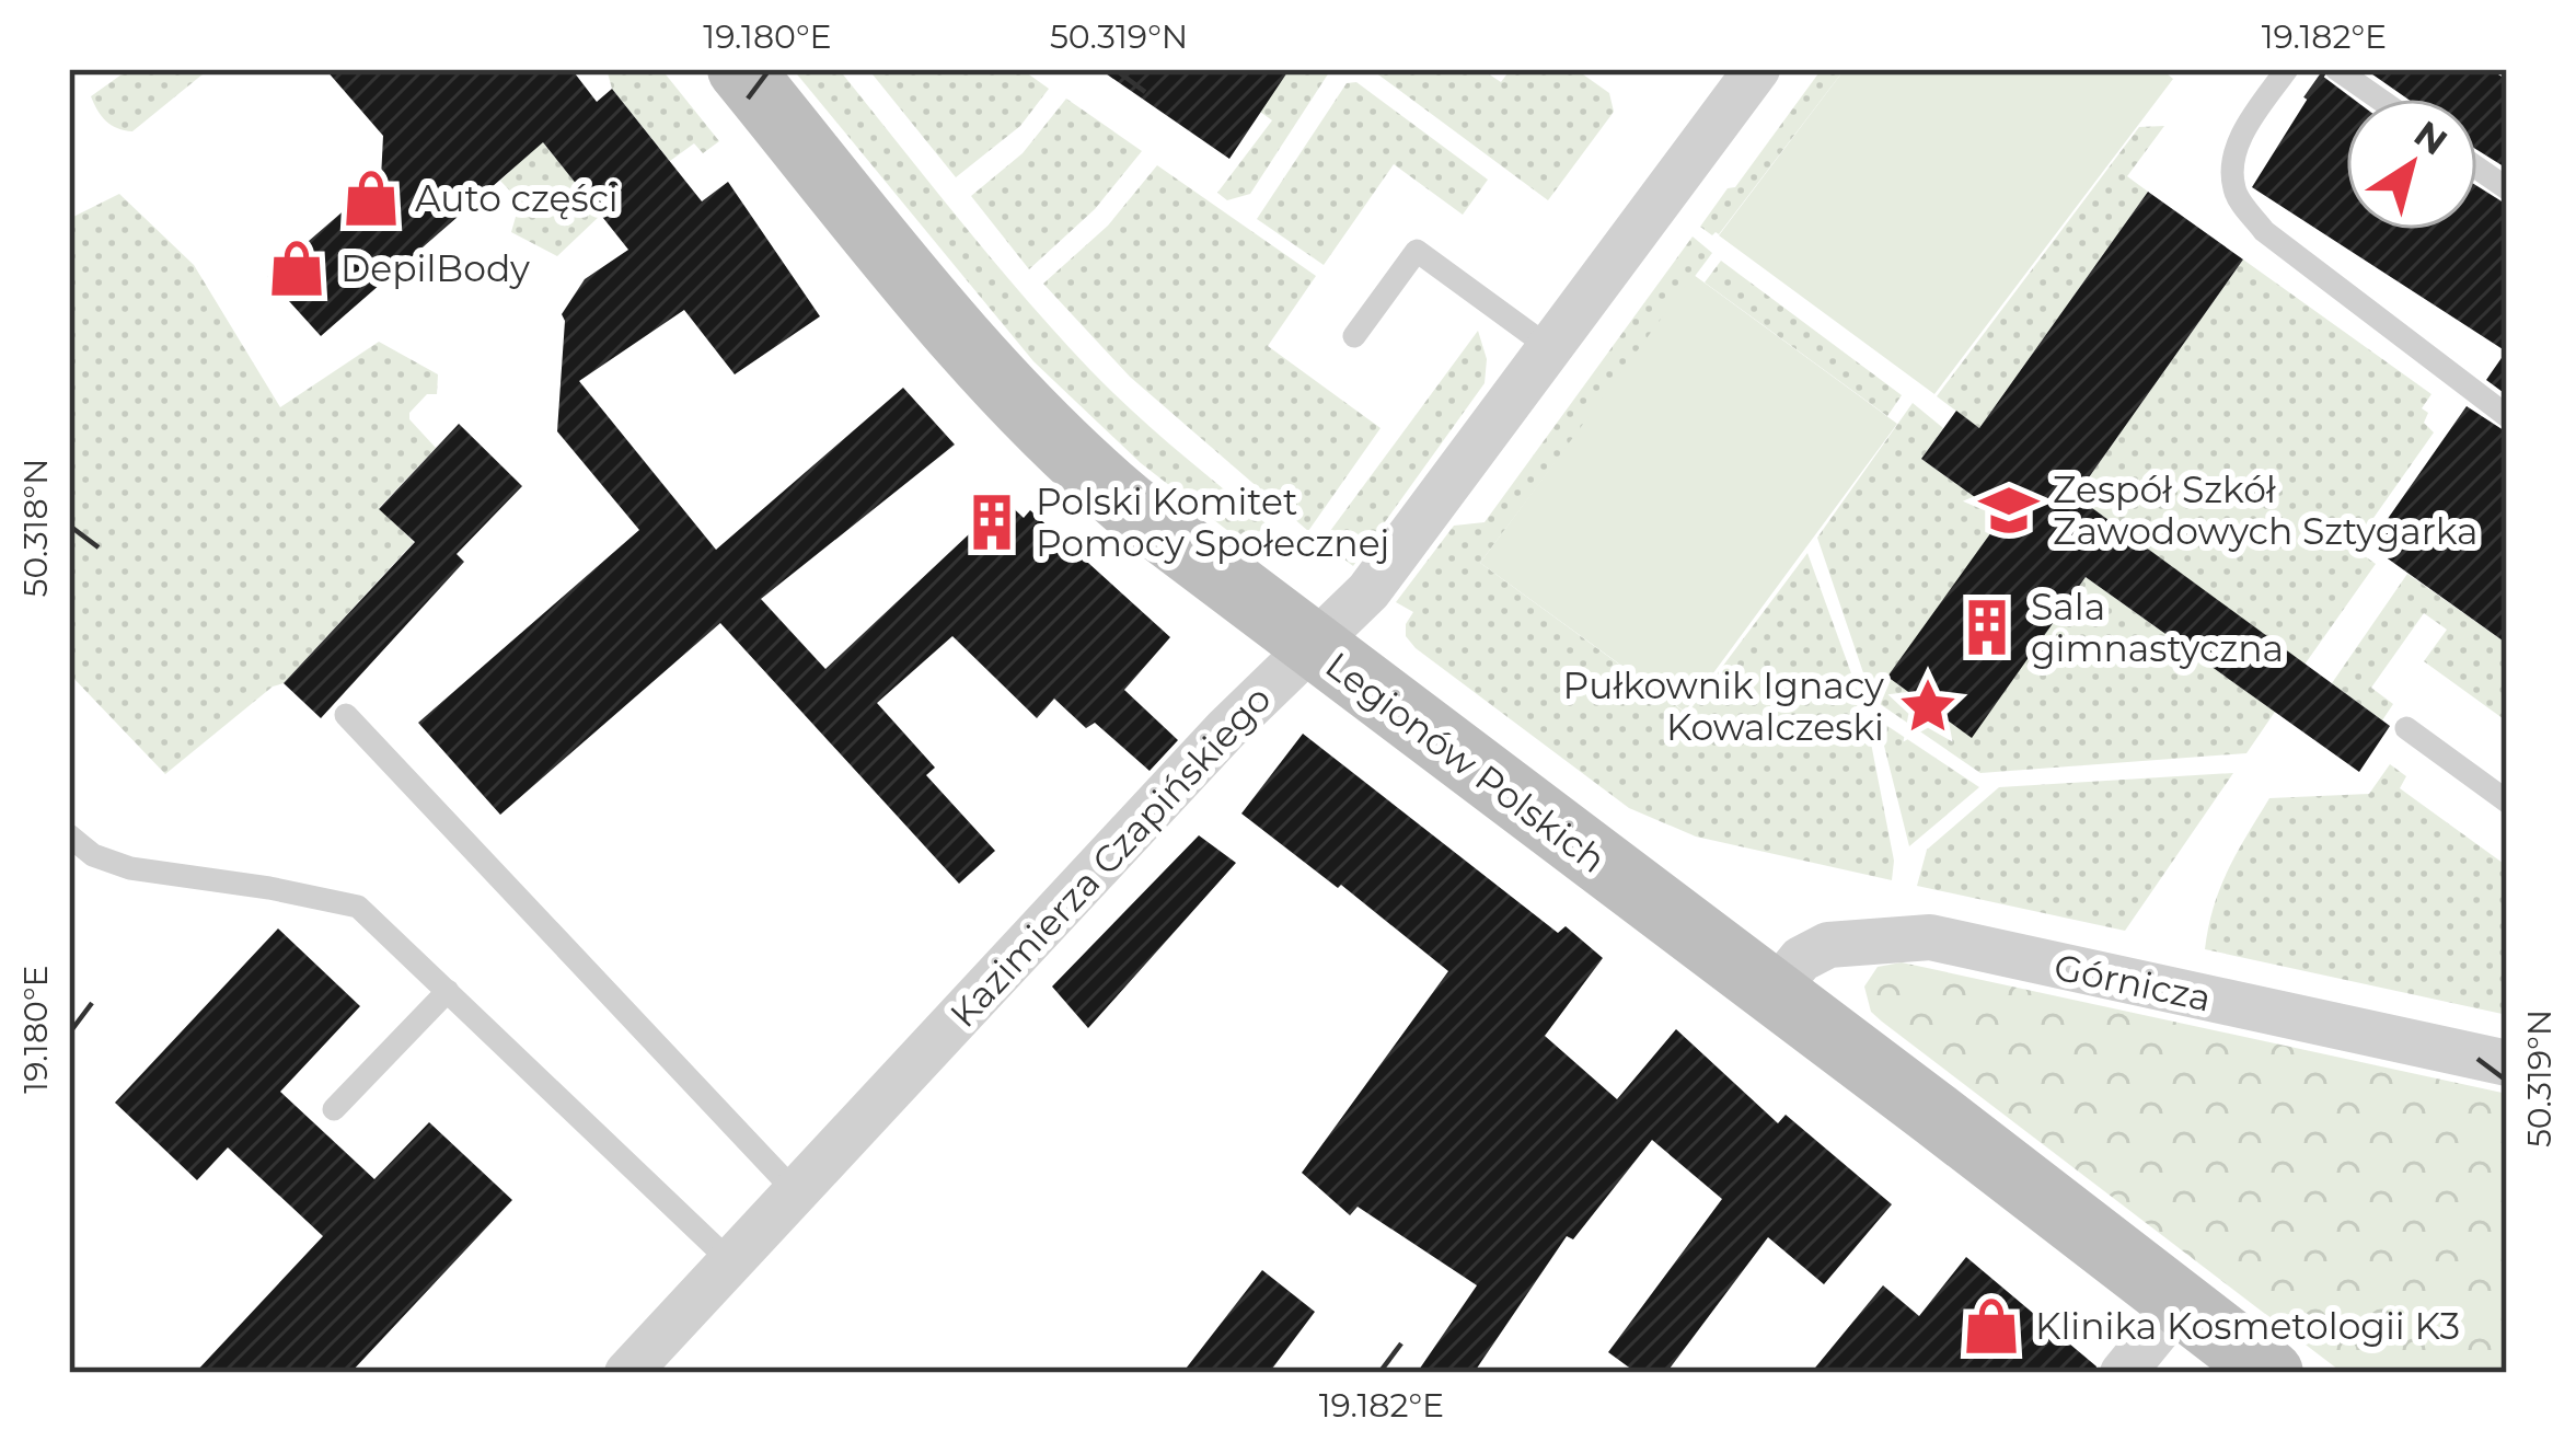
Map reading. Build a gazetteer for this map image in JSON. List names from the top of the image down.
{
  "streets": {
    "street": ["Legionów Polskich", "Kazimierza Czapińskiego", "Górnicza"]
  },
  "crossings": [
    ["Legionów Polskich", "Kazimierza Czapińskiego"],
    ["Legionów Polskich", "Górnicza"]
  ],
  "places": {
    "shop": ["Auto części", "DepilBody", "Klinika Kosmetologii K3"],
    "school or university": ["Zespół Szkół Zawodowych Sztygarka"],
    "building": ["Polski Komitet Pomocy Społecznej", "Sala gimnastyczna"],
    "place": ["Pułkownik Ignacy Kowalczeski"]
  },
  "north": "top right",
  "coordinates": [
    "19.180°E",
    "50.319°N",
    "19.182°E",
    "50.318°N"
  ]
}
